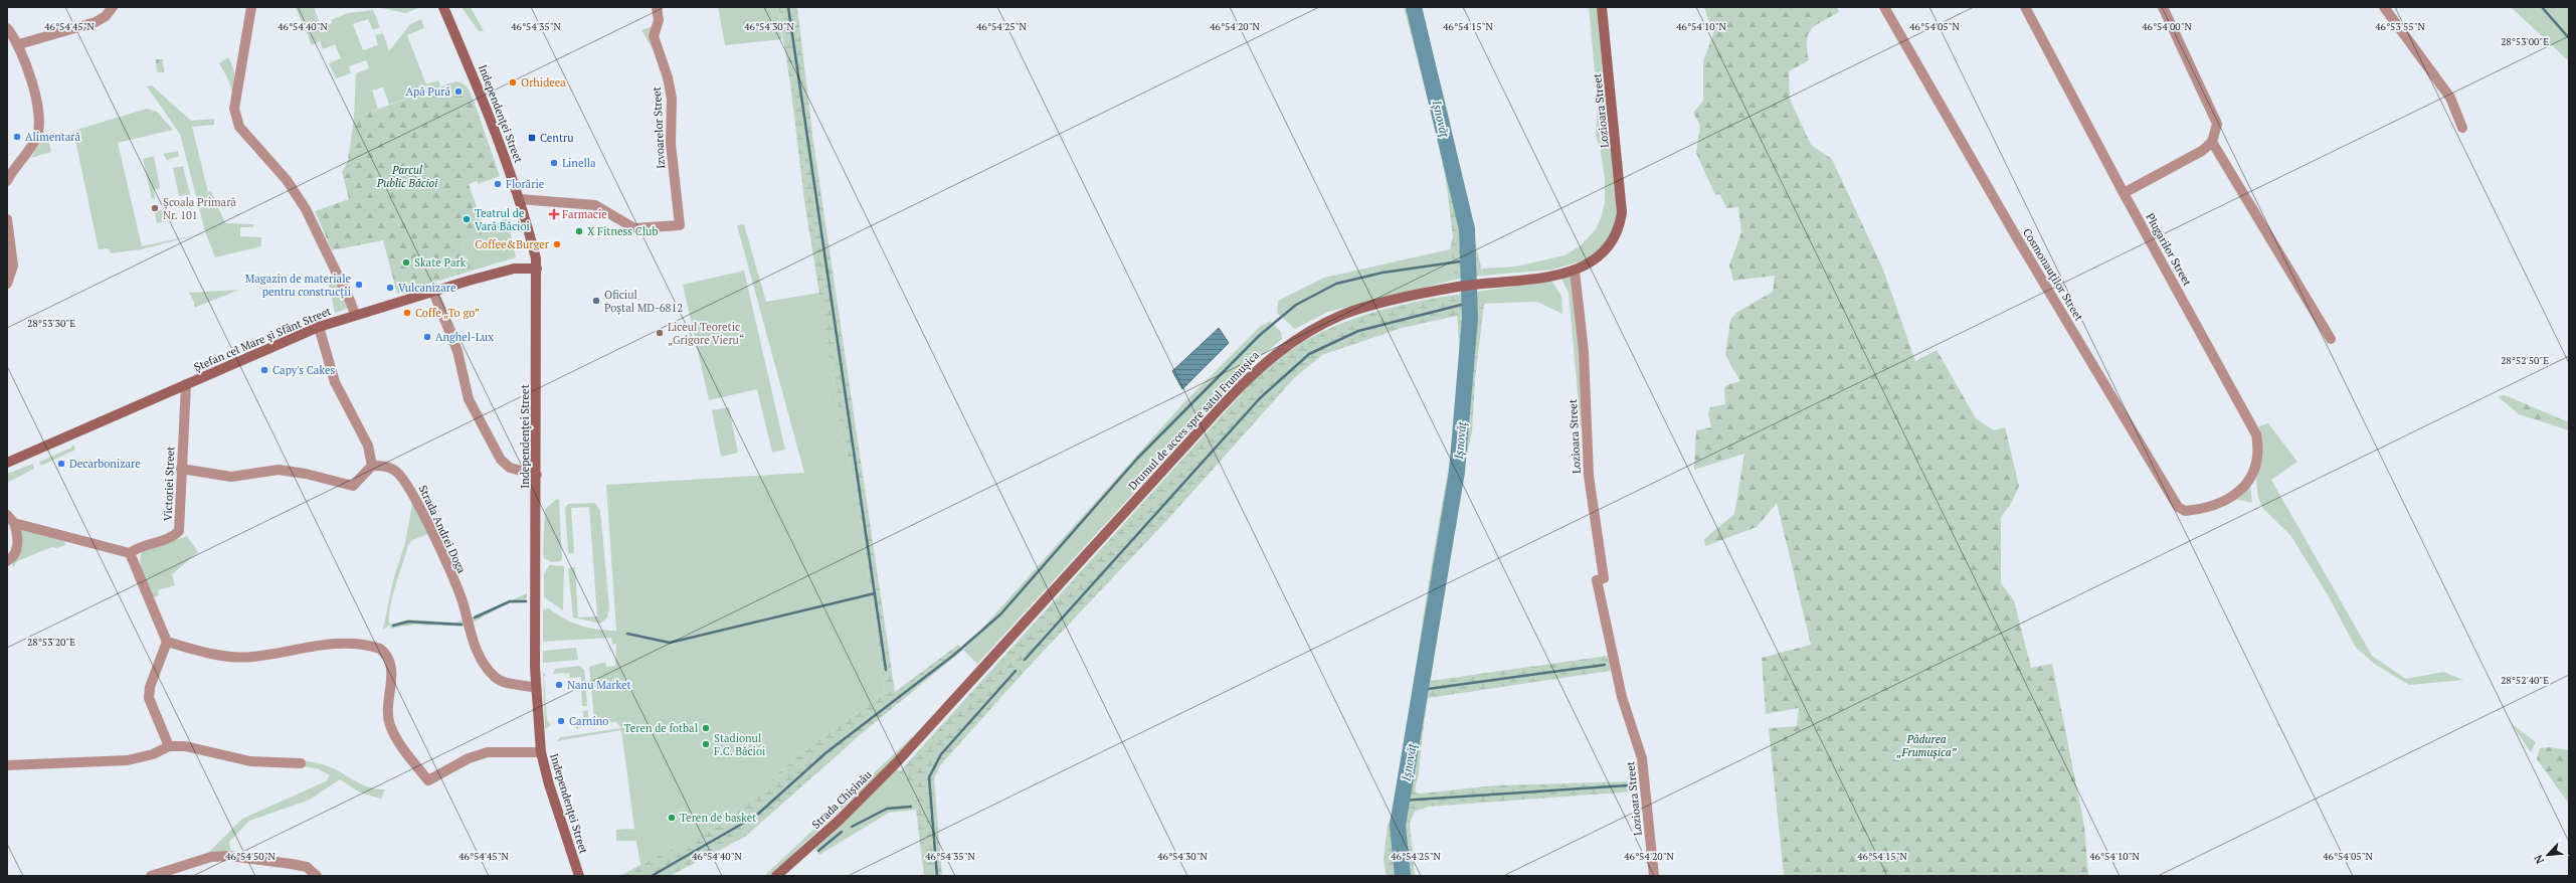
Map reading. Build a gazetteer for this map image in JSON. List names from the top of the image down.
{
  "streets": {
    "main road": [
      "Lozioara Street",
      "Independenței Street",
      "Ștefan cel Mare și Sfânt Street",
      "Drumul de acces spre satul Frumușica",
      "Strada Chișinău"
    ],
    "street": [
      "Izvoarelor Street",
      "Plugarilor Street",
      "Cosmonauților Street",
      "Victoriei Street",
      "Strada Andrei Doga"
    ]
  },
  "crossings": [
    ["Lozioara Street", "Drumul de acces spre satul Frumușica"],
    ["Independenței Street", "Izvoarelor Street"],
    ["Independenței Street", "Ștefan cel Mare și Sfânt Street"],
    ["Independenței Street", "Strada Andrei Doga"],
    ["Plugarilor Street", "Cosmonauților Street"],
    ["Ștefan cel Mare și Sfânt Street", "Victoriei Street"],
    ["Drumul de acces spre satul Frumușica", "Strada Chișinău"]
  ],
  "water": ["Ișnovăț"],
  "parks": ["Parcul Public Băcioi", "Pădurea „Frumușica”"],
  "places": {
    "other": [
      "Orhideea",
      "Apă Pură",
      "Alimentară",
      "Linella",
      "Florărie",
      "Școala Primară Nr. 101",
      "Teatrul de Vară Băcioi",
      "X Fitness Club",
      "Coffee&Burger",
      "Skate Park",
      "Magazin de materiale pentru construcții",
      "Vulcanizare",
      "Oficiul Poștal MD-6812",
      "Coffe „To go”",
      "Liceul Teoretic „Grigore Vieru“",
      "Anghel-Lux",
      "Capy's Cakes",
      "Decarbonizare",
      "Nanu Market",
      "Carnino",
      "Teren de fotbal",
      "Stadionul F.C. Băcioi",
      "Teren de basket"
    ],
    "transit": ["Centru"],
    "health": ["Farmacie"]
  },
  "north": "bottom left",
  "coordinates": [
    "46°54'30\"N",
    "46°54'25\"N",
    "46°54'10\"N",
    "46°54'00\"N",
    "46°54'45\"N",
    "46°54'40\"N",
    "46°54'35\"N",
    "46°54'20\"N",
    "46°54'15\"N",
    "46°54'05\"N",
    "46°53'55\"N",
    "28°53'00\"E",
    "28°53'30\"E",
    "28°52'50\"E",
    "28°53'20\"E",
    "28°52'40\"E",
    "46°54'50\"N"
  ]
}
